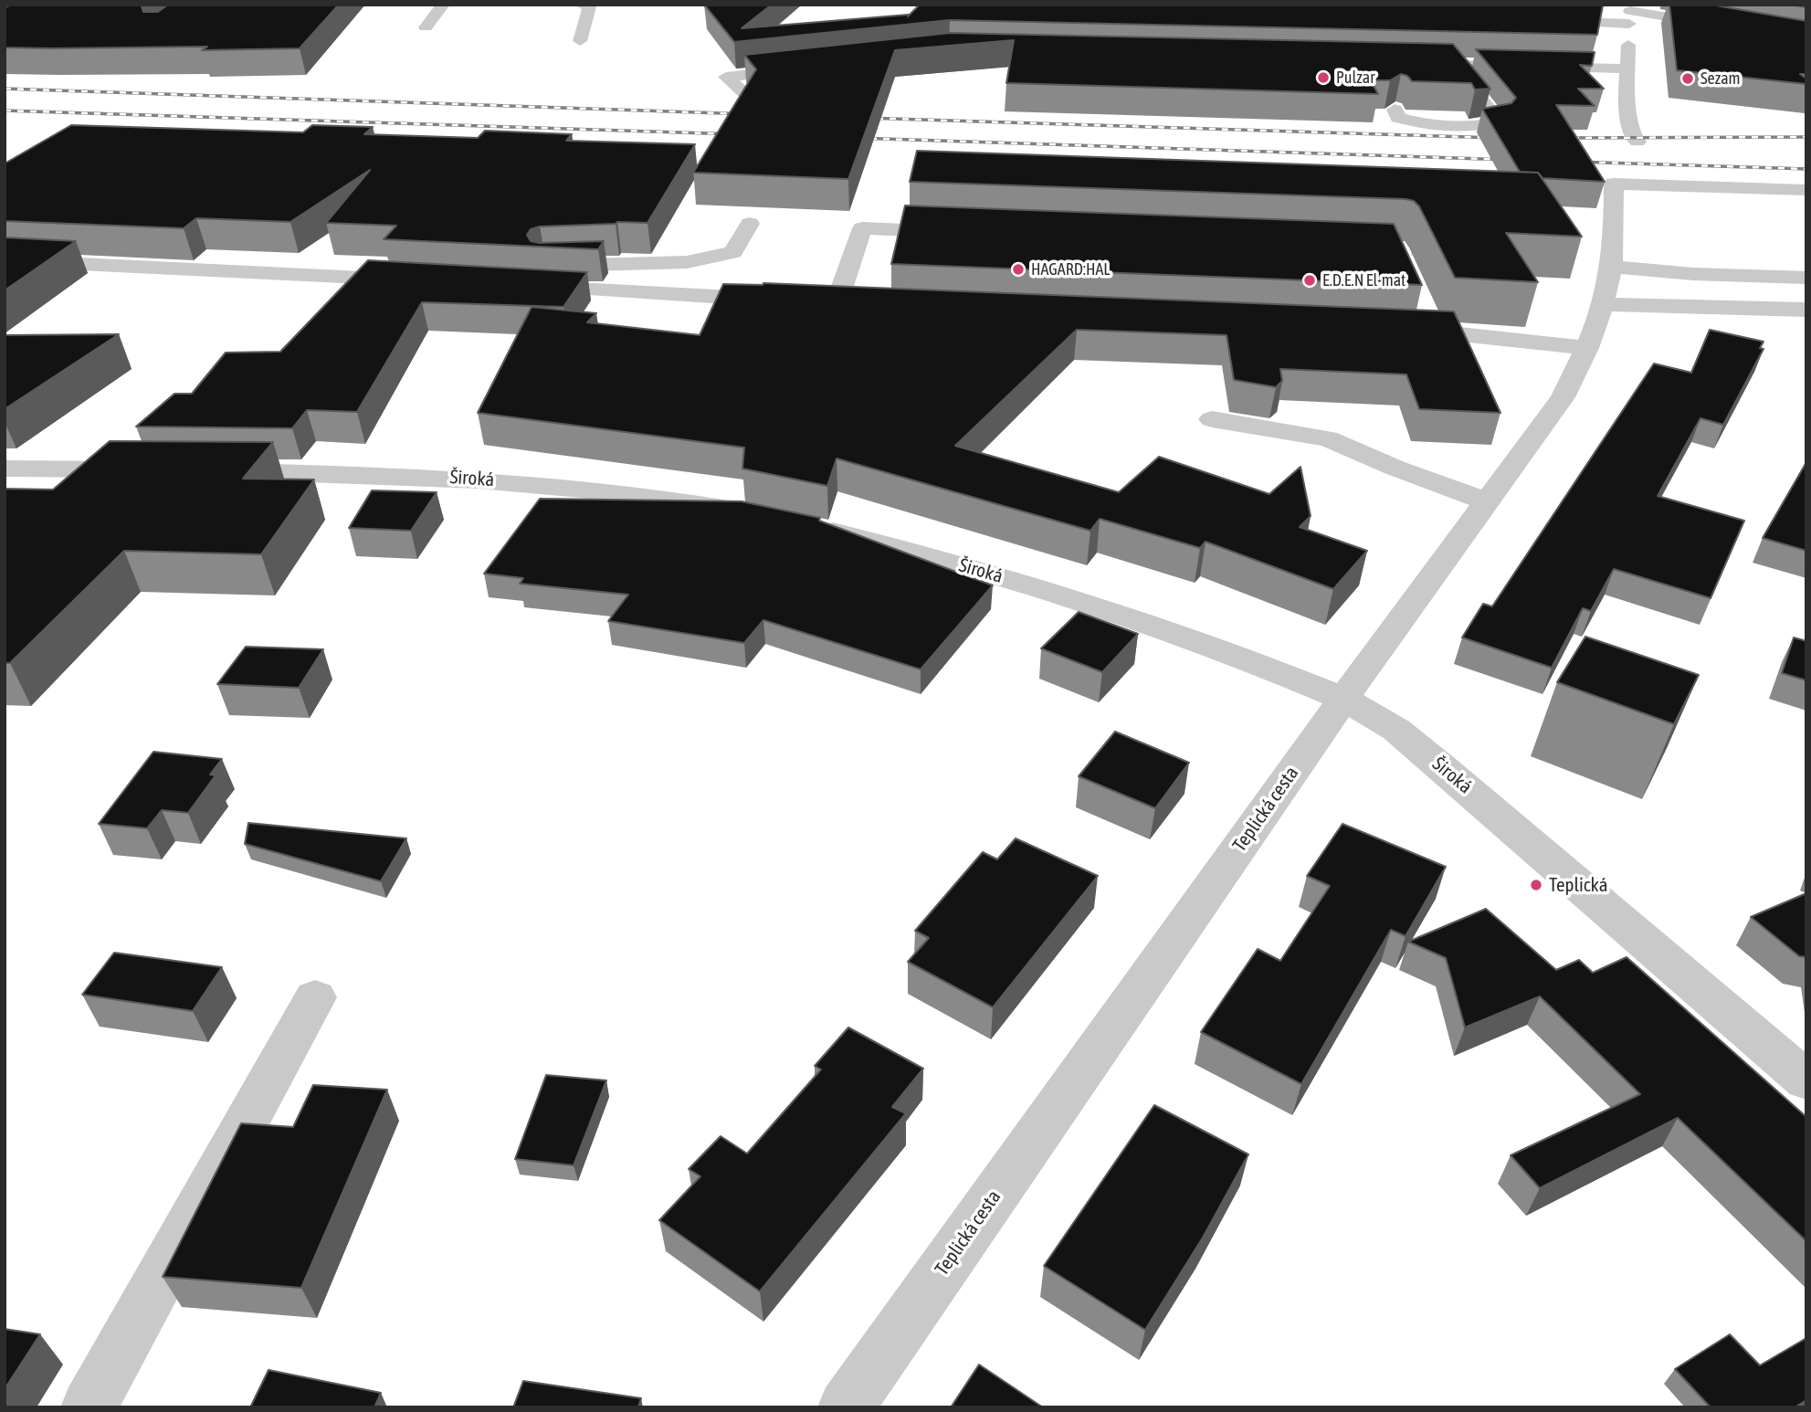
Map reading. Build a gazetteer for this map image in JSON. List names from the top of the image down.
{
  "streets": {
    "street": ["Široká", "Teplická cesta"]
  },
  "crossings": [
    ["Široká", "Teplická cesta"]
  ],
  "places": [
    "Pulzar",
    "Sezam",
    "HAGARD:HAL",
    "E.D.E.N El-mat",
    "Teplická"
  ]
}
